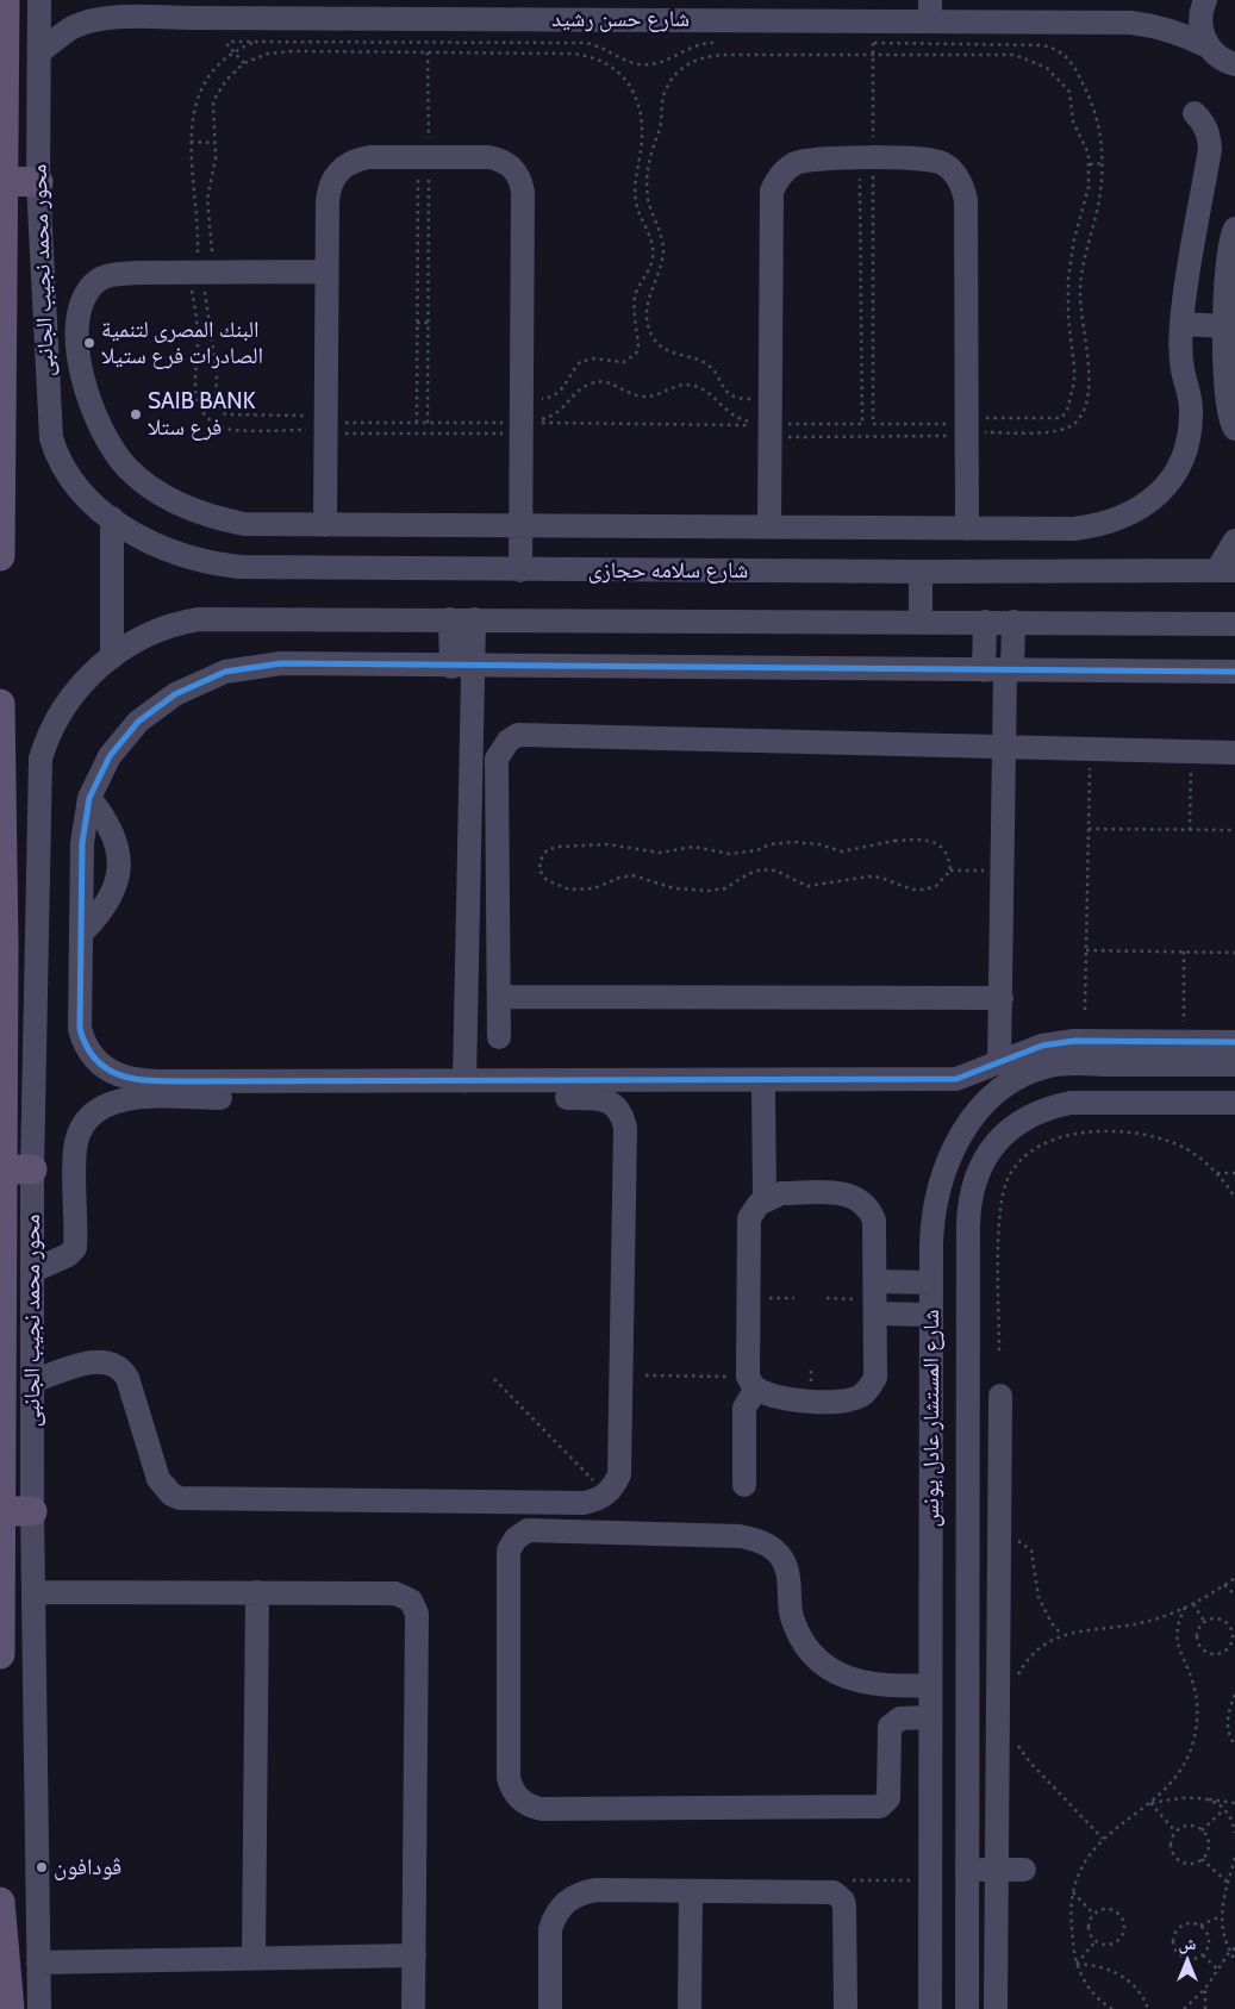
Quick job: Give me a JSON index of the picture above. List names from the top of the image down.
{
  "streets": {
    "street": [
      "شارع حسن رشيد",
      "محور محمد نجيب الجانبى",
      "شارع سلامه حجازى",
      "شارع المستشار عادل يونس"
    ]
  },
  "crossings": [
    ["شارع حسن رشيد", "محور محمد نجيب الجانبى"],
    ["محور محمد نجيب الجانبى", "شارع سلامه حجازى"]
  ],
  "places": ["البنك المصرى لتنمية الصادرات فرع ستيلا", "SAIB BANK فرع ستلا", "ڤودافون"],
  "north": "top"
}
